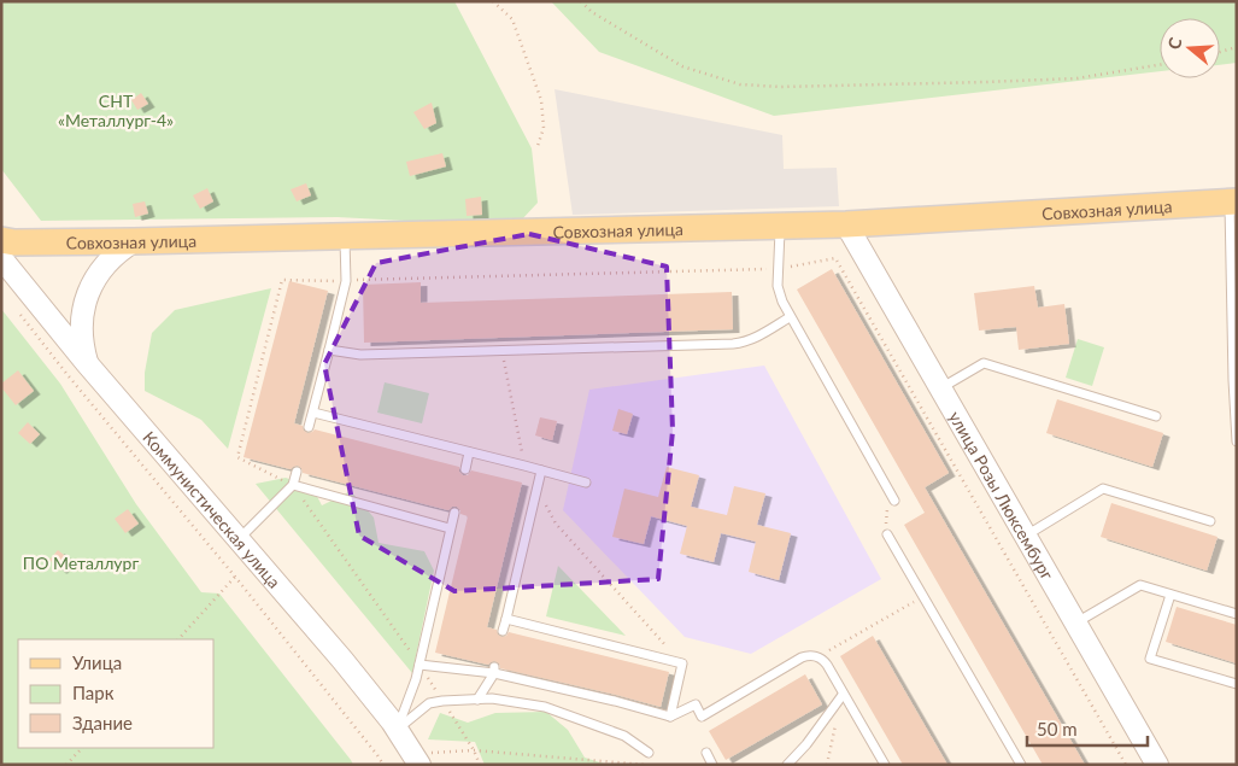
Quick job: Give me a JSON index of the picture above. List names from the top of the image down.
{
  "streets": {
    "main road": ["Совхозная улица"],
    "street": ["улица Розы Люксембург", "Коммунистическая улица"]
  },
  "crossings": [
    ["Совхозная улица", "улица Розы Люксембург"]
  ],
  "parks": ["СНТ «Металлург-4»", "ПО Металлург"],
  "legend": ["Улица", "Парк", "Здание"],
  "scale_bar": "50 m",
  "north": "left"
}
